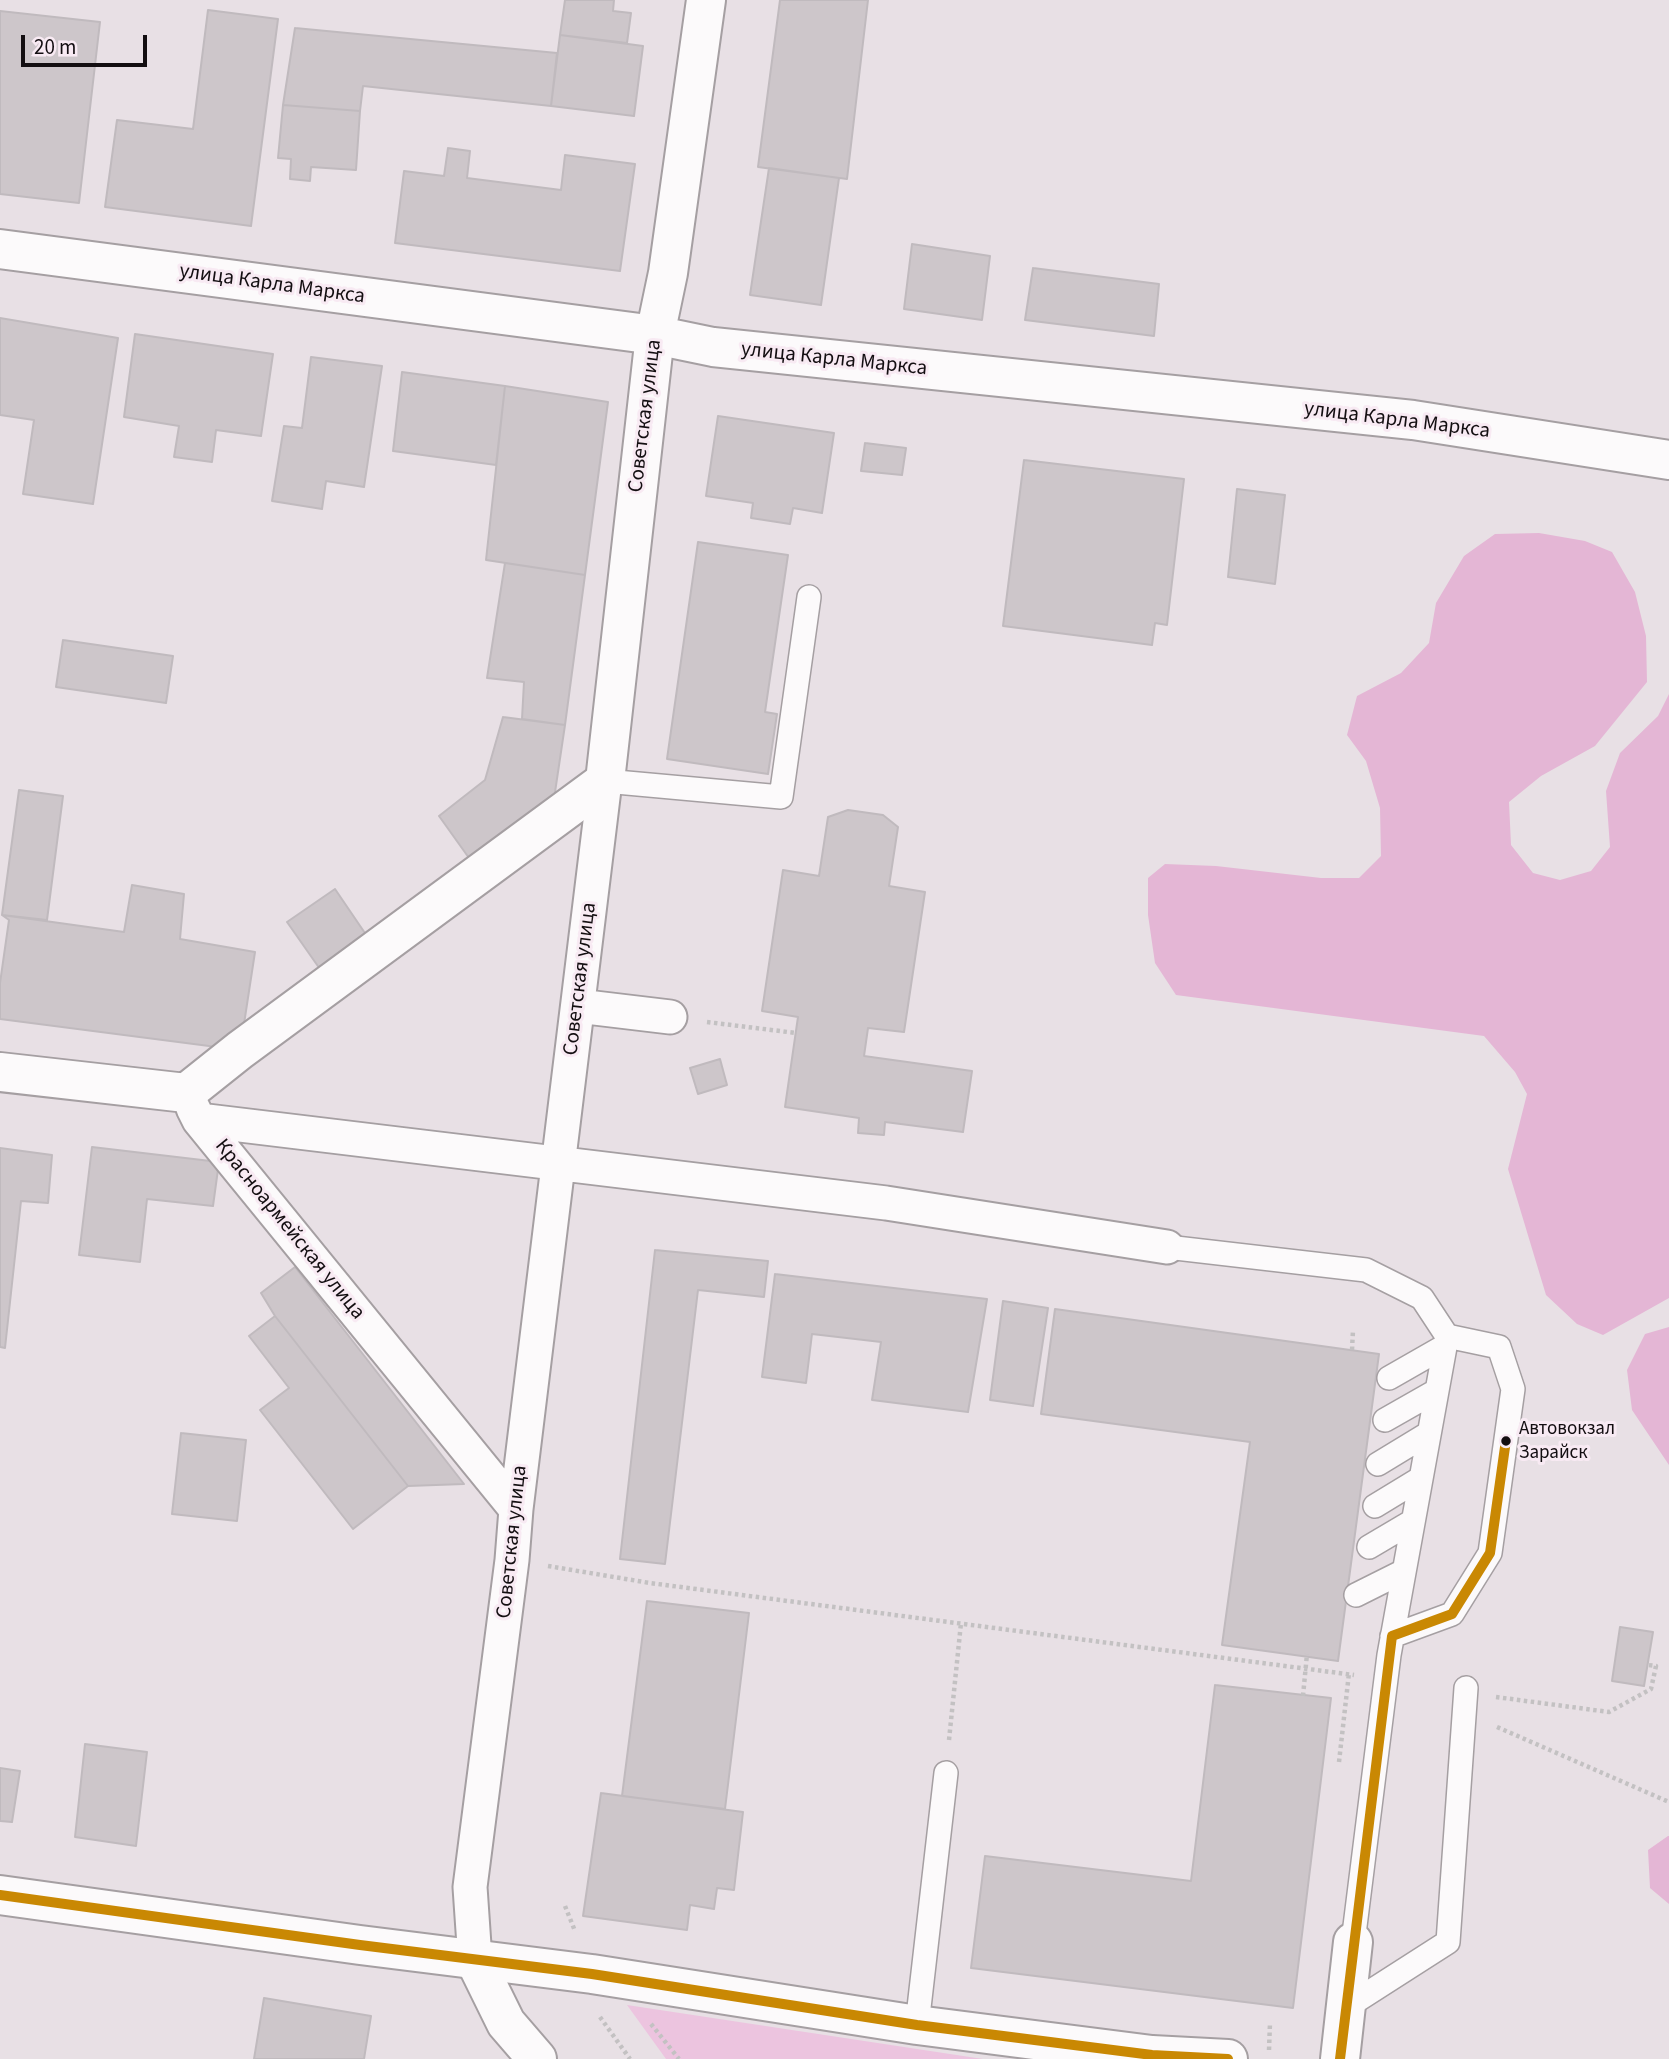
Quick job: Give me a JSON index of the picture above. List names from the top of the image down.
{
  "streets": {
    "street": ["улица Карла Маркса", "Советская улица", "Красноармейская улица"]
  },
  "crossings": [
    ["улица Карла Маркса", "Советская улица"],
    ["Советская улица", "Красноармейская улица"]
  ],
  "places": ["Автовокзал Зарайск"],
  "scale_bar": "20 m"
}
